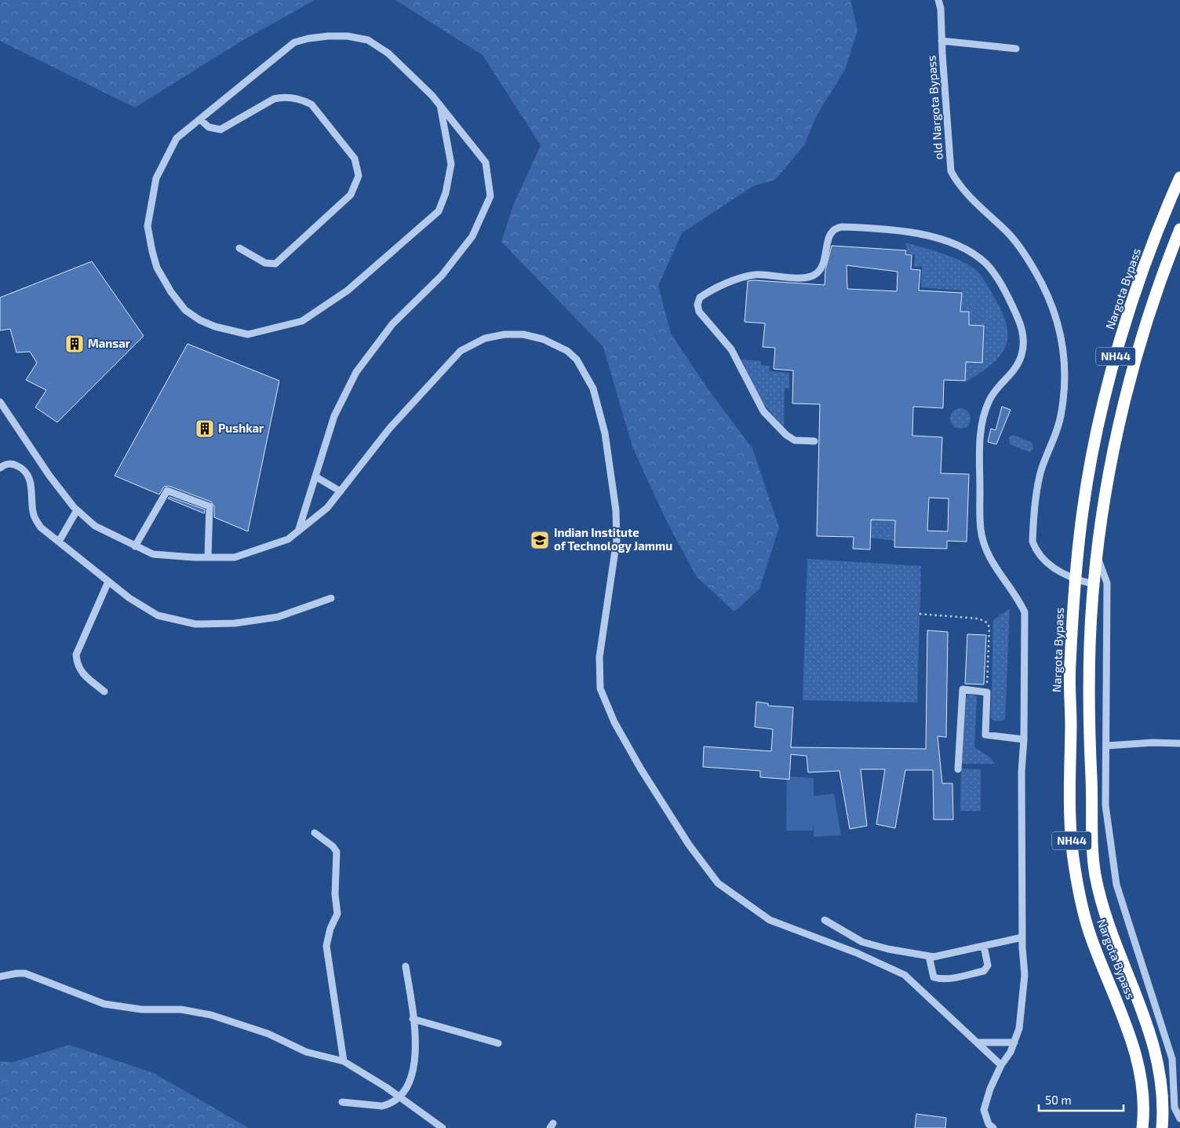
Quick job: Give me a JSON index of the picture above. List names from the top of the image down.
{
  "streets": {
    "highway": ["Nargota Bypass", "NH44"],
    "street": ["old Nargota Bypass"]
  },
  "crossings": [
    ["old Nargota Bypass", "Nargota Bypass"]
  ],
  "places": {
    "building": ["Mansar", "Pushkar"],
    "school or university": ["Indian Institute of Technology Jammu"]
  },
  "scale_bar": "50 m"
}
